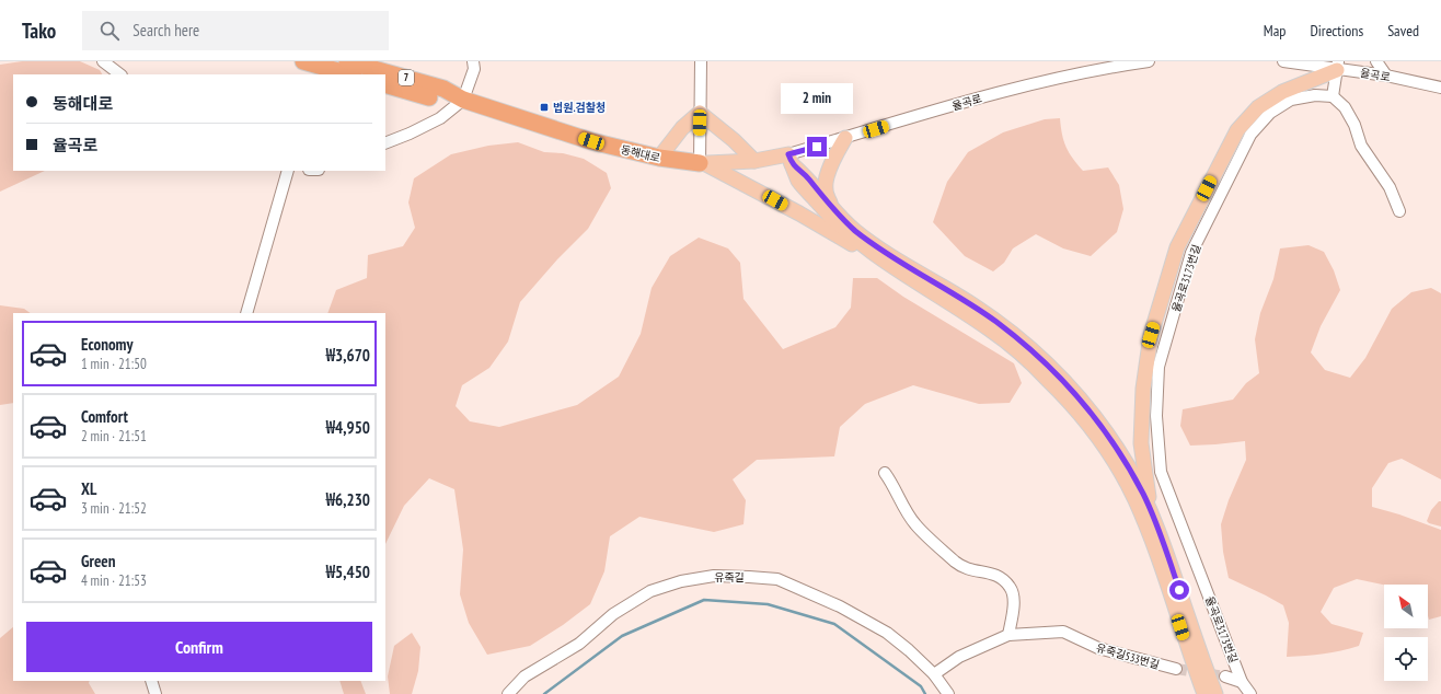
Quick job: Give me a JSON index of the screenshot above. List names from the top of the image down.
{
  "streets": {
    "highway": ["7", "동해대로"],
    "street": [
      "율곡로",
      "율곡로3173번길",
      "유죽길",
      "유죽길533번길"
    ]
  },
  "crossings": [
    ["율곡로", "7"],
    ["율곡로", "동해대로"],
    ["7", "동해대로"],
    ["유죽길", "유죽길533번길"]
  ],
  "places": {
    "transit": ["법원.검찰청"]
  },
  "north": "top left",
  "page": {
    "header": "Tako",
    "search": "Search here",
    "nav": ["Map", "Directions", "Saved"],
    "banner": ["동해대로", "율곡로"],
    "bubble": "2 min",
    "list": [
      {
        "name": "Economy",
        "note": "1 min · 21:50",
        "value": "₩3,670"
      },
      {
        "name": "Comfort",
        "note": "2 min · 21:51",
        "value": "₩4,950"
      },
      {
        "name": "XL",
        "note": "3 min · 21:52",
        "value": "₩6,230"
      },
      {
        "name": "Green",
        "note": "4 min · 21:53",
        "value": "₩5,450"
      }
    ],
    "buttons": "Confirm"
  }
}
